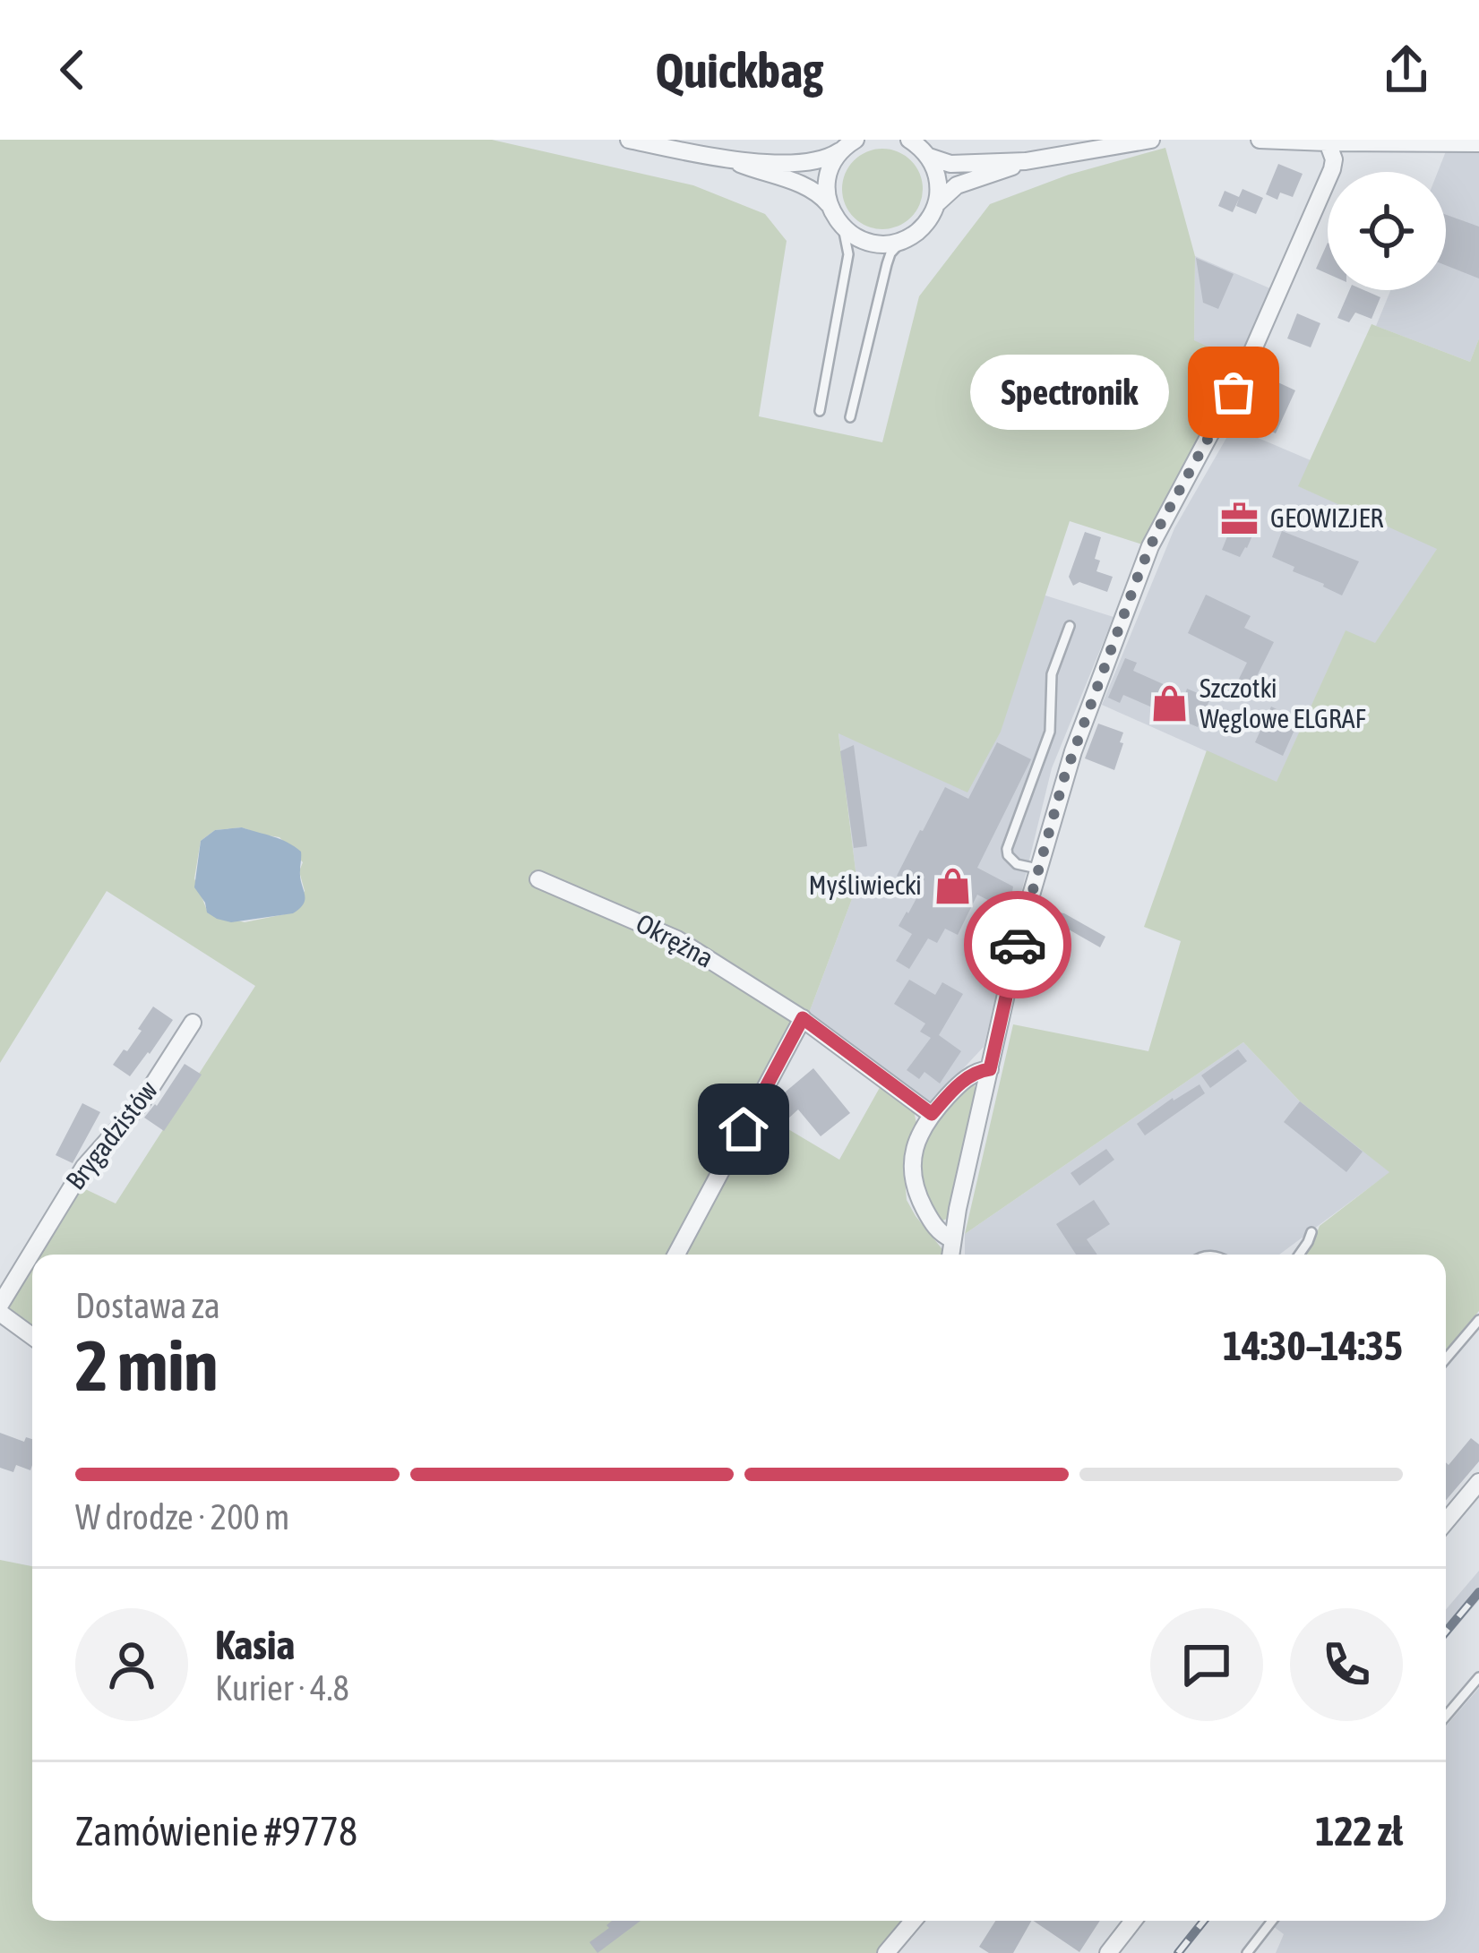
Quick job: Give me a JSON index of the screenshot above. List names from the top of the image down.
{
  "streets": {
    "street": ["Okrężna", "Brygadzistów"]
  },
  "places": {
    "other": ["Spectronik"],
    "office": ["GEOWIZJER"],
    "shop": ["Szczotki Węglowe ELGRAF", "Myśliwiecki"]
  },
  "page": {
    "header": "Quickbag",
    "bubble": "Spectronik",
    "heading": ["2 min", "Dostawa za", "14:30–14:35"],
    "panel": [
      "Kasia",
      "Kurier · 4.8",
      "Zamówienie #9778",
      "122 zł"
    ],
    "bar": "W drodze · 200 m"
  }
}
